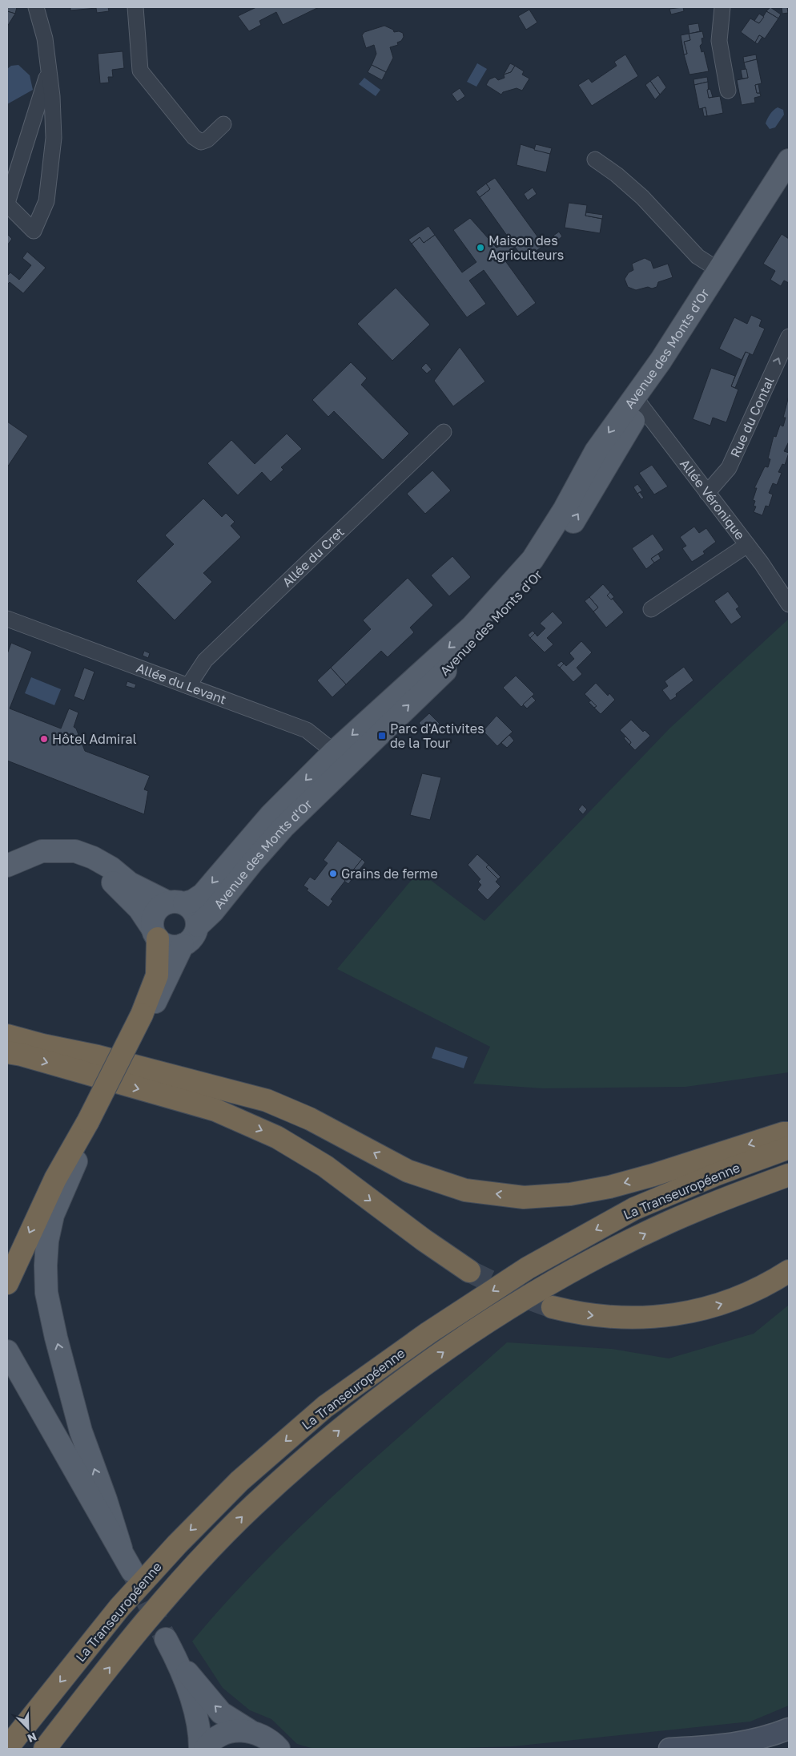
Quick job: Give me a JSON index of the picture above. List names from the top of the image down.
{
  "streets": {
    "highway": ["La Transeuropéenne"],
    "main road": ["Avenue des Monts d'Or"],
    "street": [
      "Rue du Contal",
      "Allée Véronique",
      "Allée du Cret",
      "Allée du Levant"
    ]
  },
  "crossings": [
    ["Avenue des Monts d'Or", "Allée Véronique"],
    ["Avenue des Monts d'Or", "Allée du Levant"],
    ["Rue du Contal", "Allée Véronique"],
    ["Allée du Cret", "Allée du Levant"]
  ],
  "one_way": ["Rue du Contal"],
  "places": {
    "other": ["Maison des Agriculteurs", "Hôtel Admiral", "Grains de ferme"],
    "transit": ["Parc d'Activites de la Tour"]
  },
  "north": "bottom right"
}
